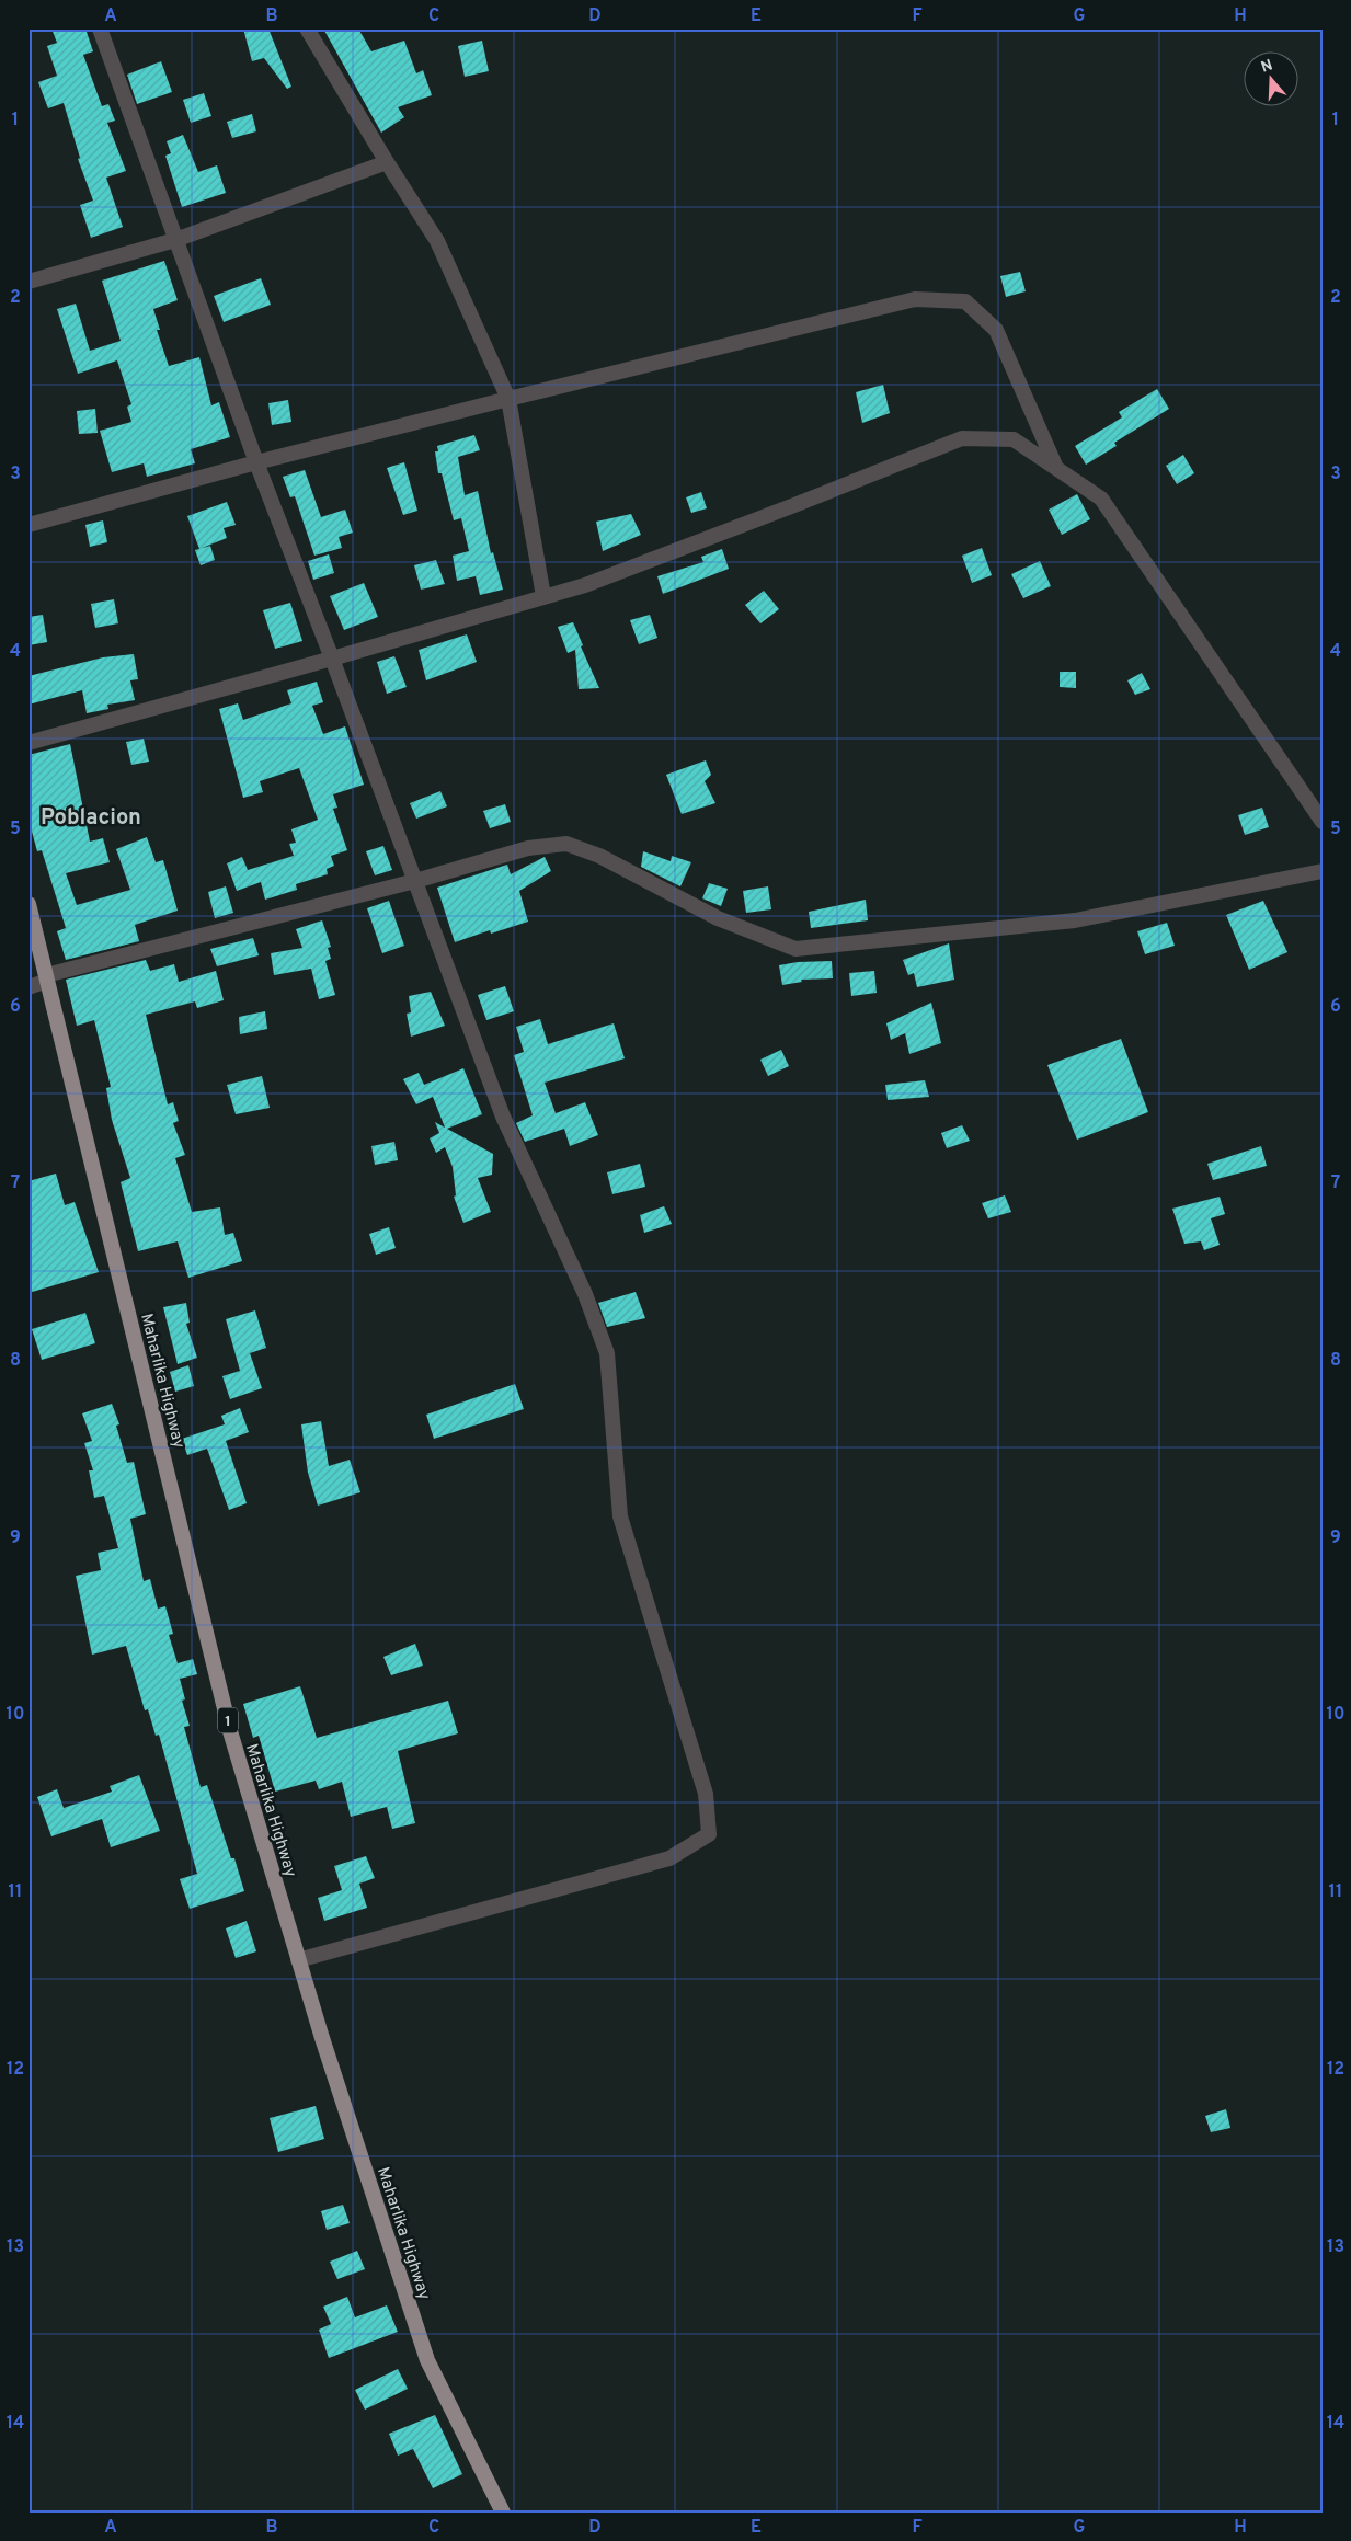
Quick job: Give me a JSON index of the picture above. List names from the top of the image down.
{
  "streets": {
    "highway": ["Maharlika Highway", "1"]
  },
  "districts": ["Poblacion"],
  "north": "top",
  "grid": {
    "columns": [
      "A",
      "B",
      "C",
      "D",
      "E",
      "F",
      "G",
      "H"
    ],
    "rows": [
      "1",
      "2",
      "3",
      "4",
      "5",
      "6",
      "7",
      "8",
      "9",
      "10",
      "11",
      "12",
      "13",
      "14"
    ]
  }
}
